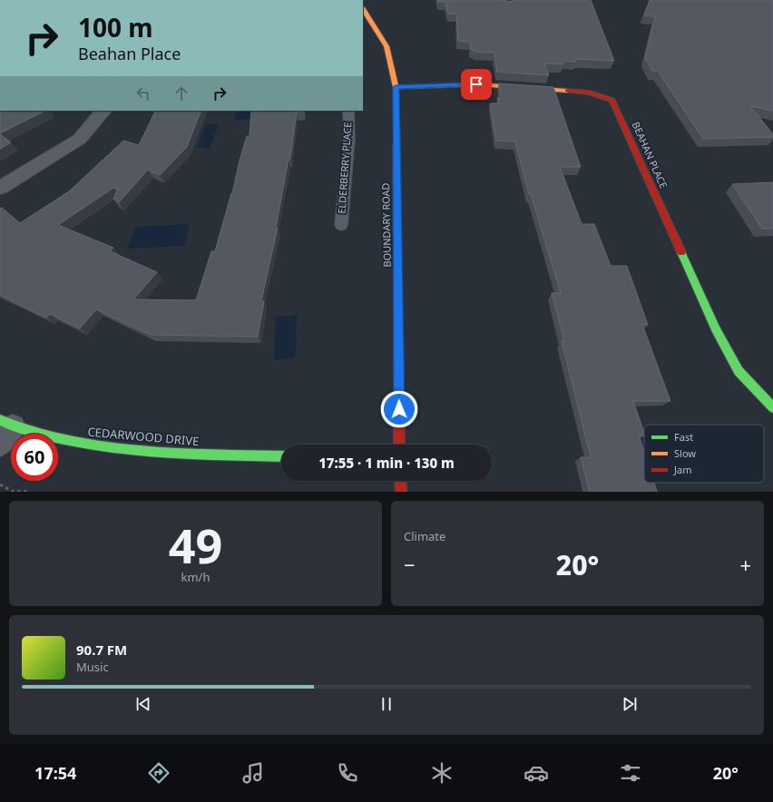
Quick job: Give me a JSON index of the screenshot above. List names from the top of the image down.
{
  "streets": {
    "street": ["BEAHAN PLACE", "BOUNDARY ROAD", "CEDARWOOD DRIVE"],
    "lane": ["ELDERBERRY PLACE"]
  },
  "crossings": [
    ["BEAHAN PLACE", "BOUNDARY ROAD"]
  ],
  "legend": ["Fast", "Slow", "Jam"],
  "page": {
    "turn": ["100 m", "Beahan Place"],
    "limit": "60",
    "trip": "17:55 · 1 min · 130 m",
    "tile": [
      ["49", "km/h"],
      "Climate"
    ],
    "heat": ["−", "20°", "+"],
    "song": ["90.7 FM", "Music"],
    "tabs": ["17:54", "20°"]
  }
}
